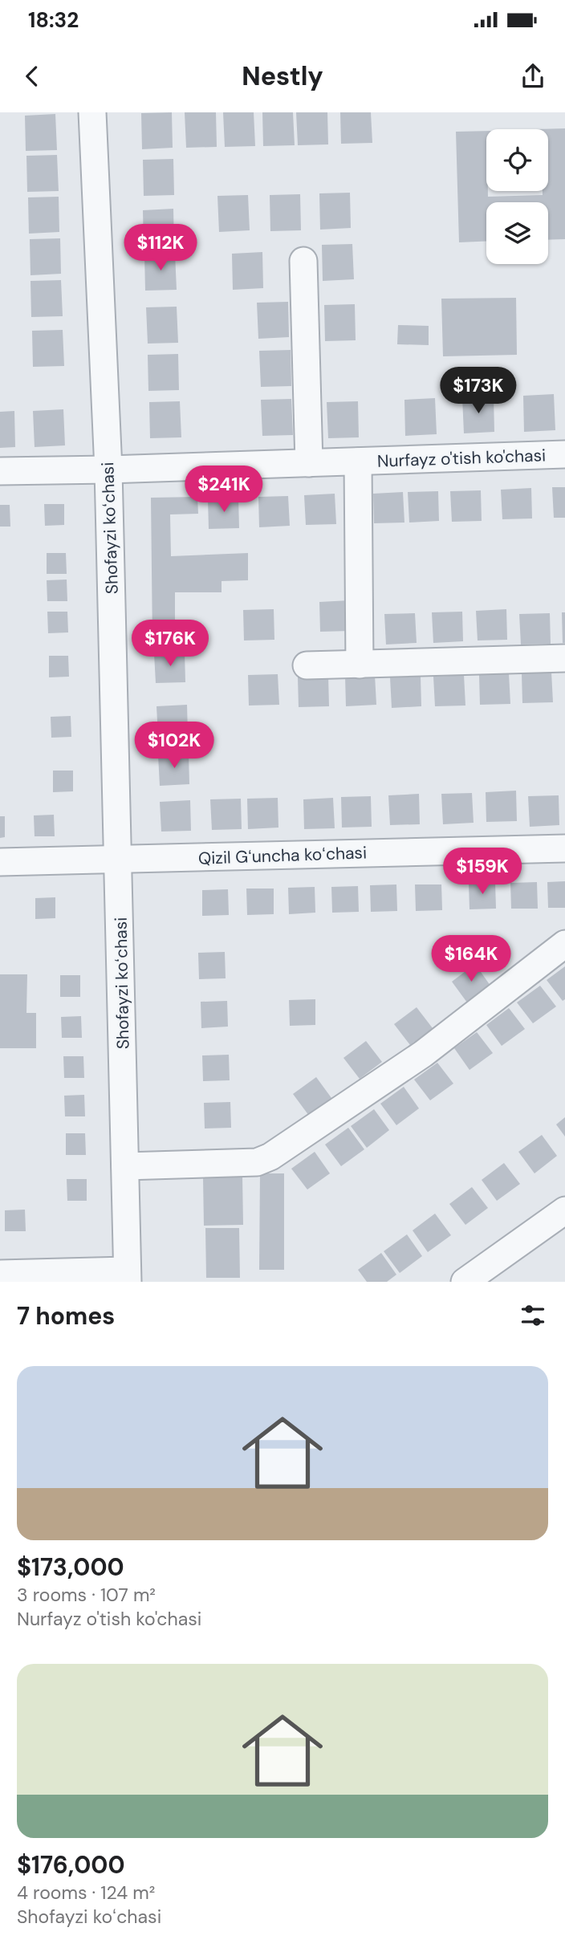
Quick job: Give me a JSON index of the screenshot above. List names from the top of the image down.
{
  "streets": {
    "street": ["Nurfayz o'tish ko'chasi", "Shofayzi koʻchasi", "Qizil Gʻuncha koʻchasi"]
  },
  "crossings": [
    ["Nurfayz o'tish ko'chasi", "Shofayzi koʻchasi"],
    ["Shofayzi koʻchasi", "Qizil Gʻuncha koʻchasi"]
  ],
  "page": {
    "status": "18:32",
    "header": "Nestly",
    "price": [
      "$112K",
      "$173K",
      "$241K",
      "$176K",
      "$102K",
      "$159K",
      "$164K"
    ],
    "heading": "7 homes",
    "list": [
      {
        "name": "$173,000",
        "note": "3 rooms · 107 m² · Nurfayz o'tish ko'chasi"
      },
      {
        "name": "$176,000",
        "note": "4 rooms · 124 m² · Shofayzi koʻchasi"
      }
    ]
  }
}
